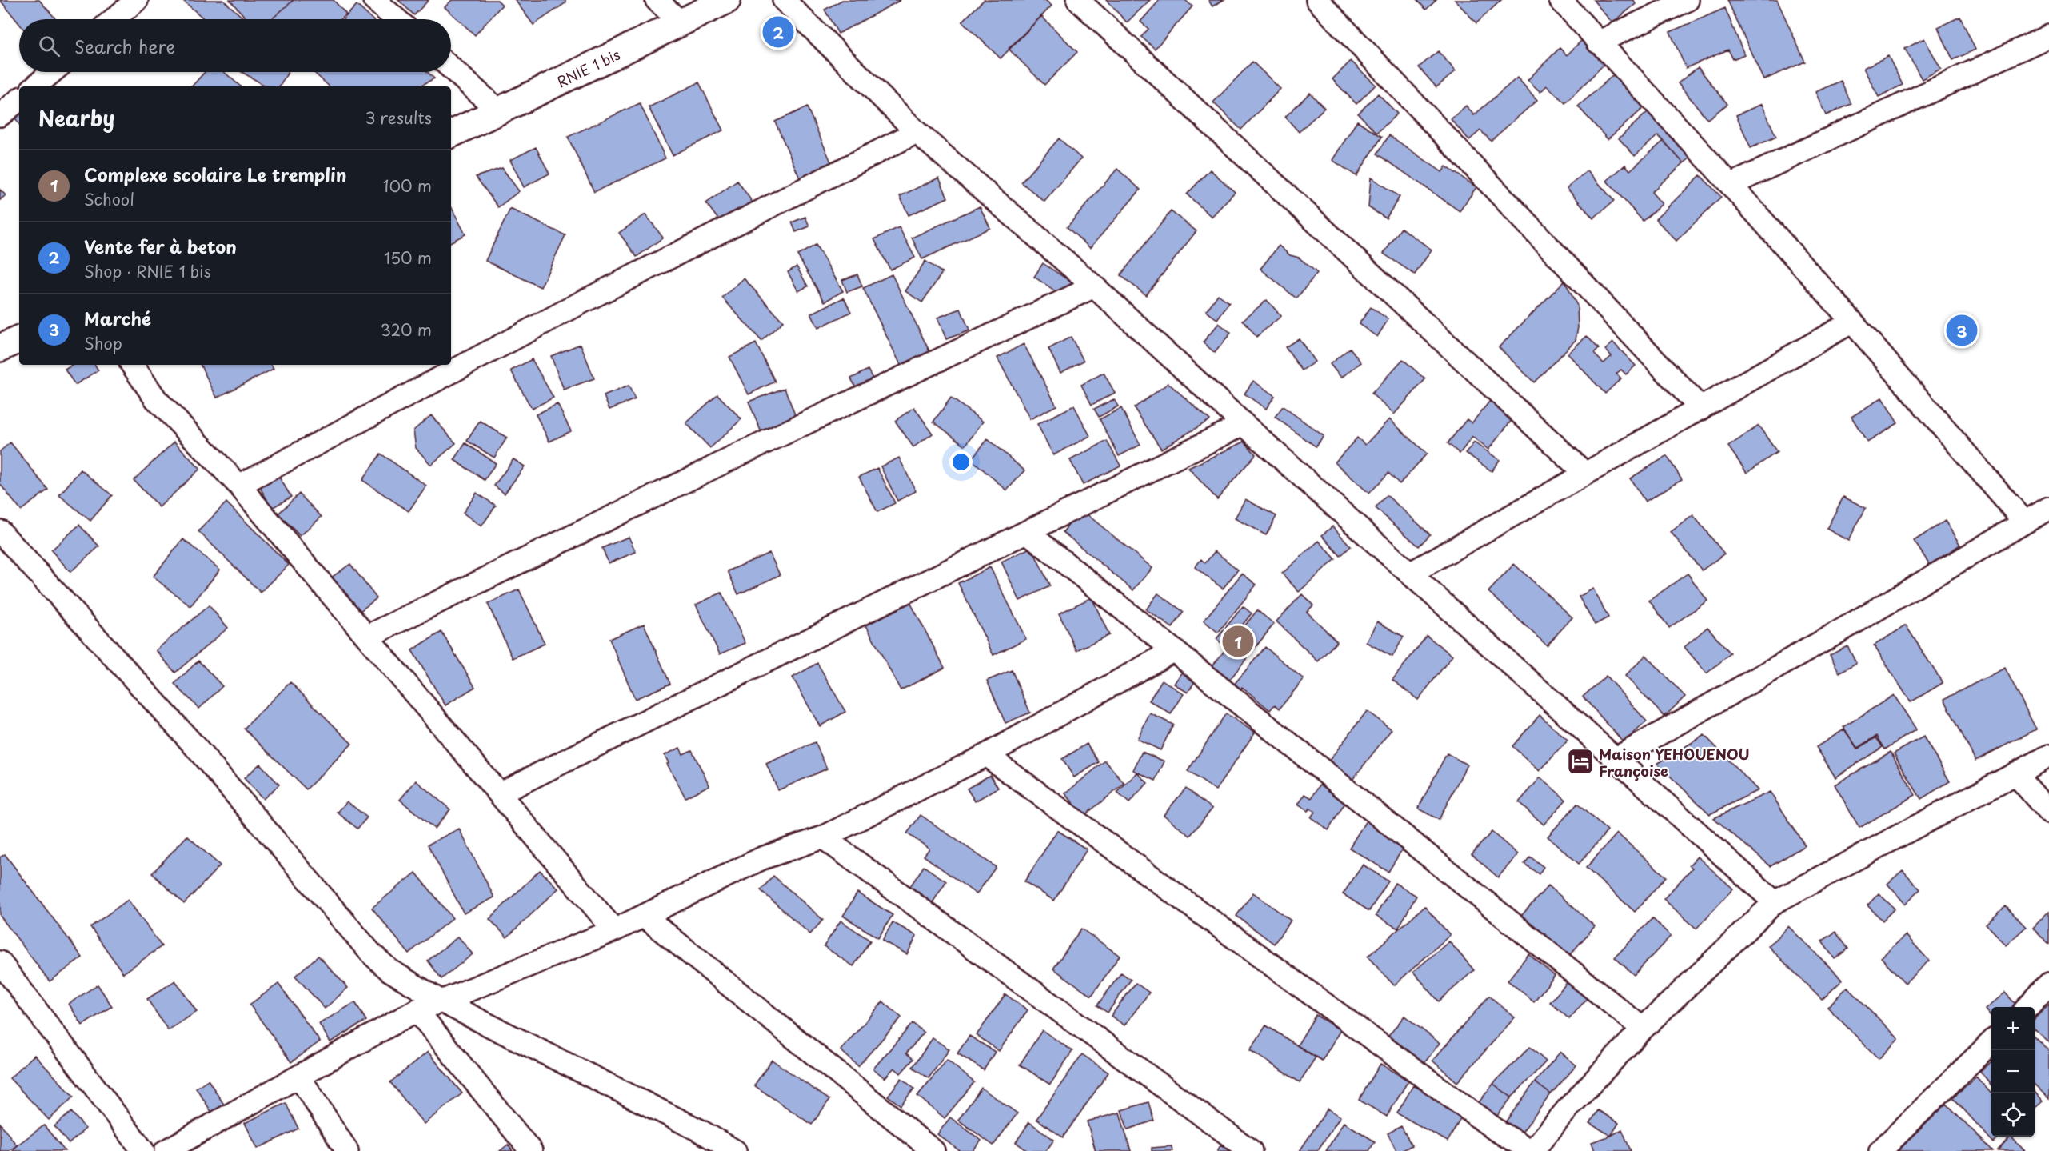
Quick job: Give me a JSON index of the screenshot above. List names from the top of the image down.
{
  "streets": {
    "main road": ["RNIE 1 bis"]
  },
  "places": {
    "hotel": ["Maison YEHOUENOU Françoise"]
  },
  "page": {
    "pins": ["2", "3", "1"],
    "search": "Search here",
    "heading": ["Nearby", "3 results"],
    "list": [
      {
        "mark": "1",
        "name": "Complexe scolaire Le tremplin",
        "note": "School",
        "value": "100 m"
      },
      {
        "mark": "2",
        "name": "Vente fer à beton",
        "note": "Shop · RNIE 1 bis",
        "value": "150 m"
      },
      {
        "mark": "3",
        "name": "Marché",
        "note": "Shop",
        "value": "320 m"
      }
    ],
    "map_buttons": ["+", "−"]
  }
}
